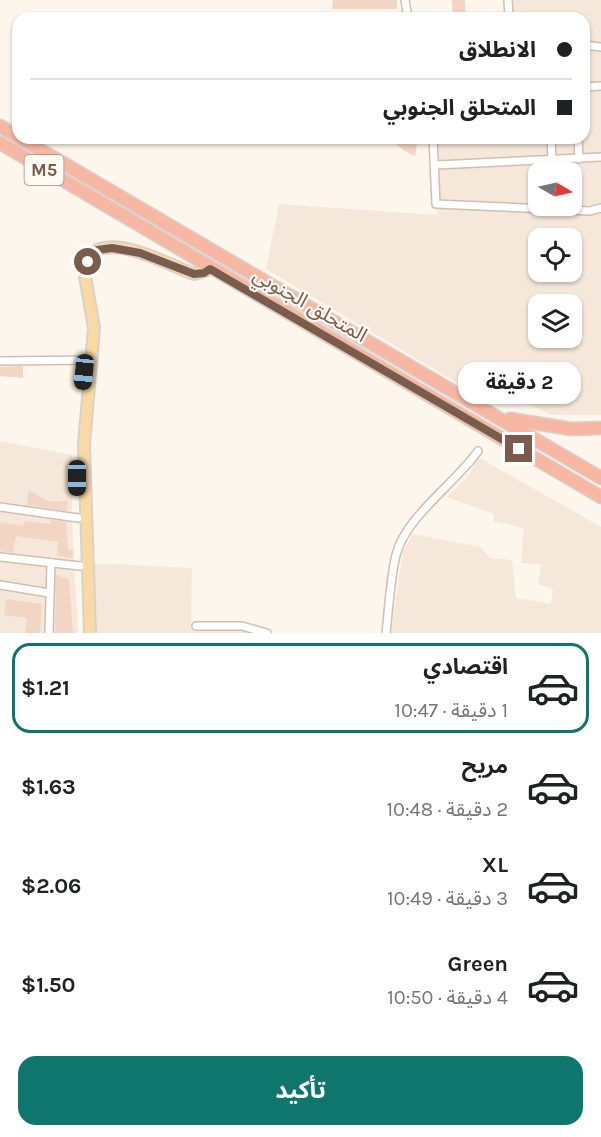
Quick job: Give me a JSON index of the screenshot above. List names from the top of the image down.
{
  "streets": {
    "highway": ["M5", "المتحلق الجنوبي"]
  },
  "north": "right",
  "page": {
    "banner": ["الانطلاق", "المتحلق الجنوبي"],
    "bubble": "2 دقيقة",
    "list": [
      {
        "name": "اقتصادي",
        "note": "1 دقيقة · 10:47",
        "value": "$1.21"
      },
      {
        "name": "مريح",
        "note": "2 دقيقة · 10:48",
        "value": "$1.63"
      },
      {
        "name": "XL",
        "note": "3 دقيقة · 10:49",
        "value": "$2.06"
      },
      {
        "name": "Green",
        "note": "4 دقيقة · 10:50",
        "value": "$1.50"
      }
    ],
    "buttons": "تأكيد"
  }
}
